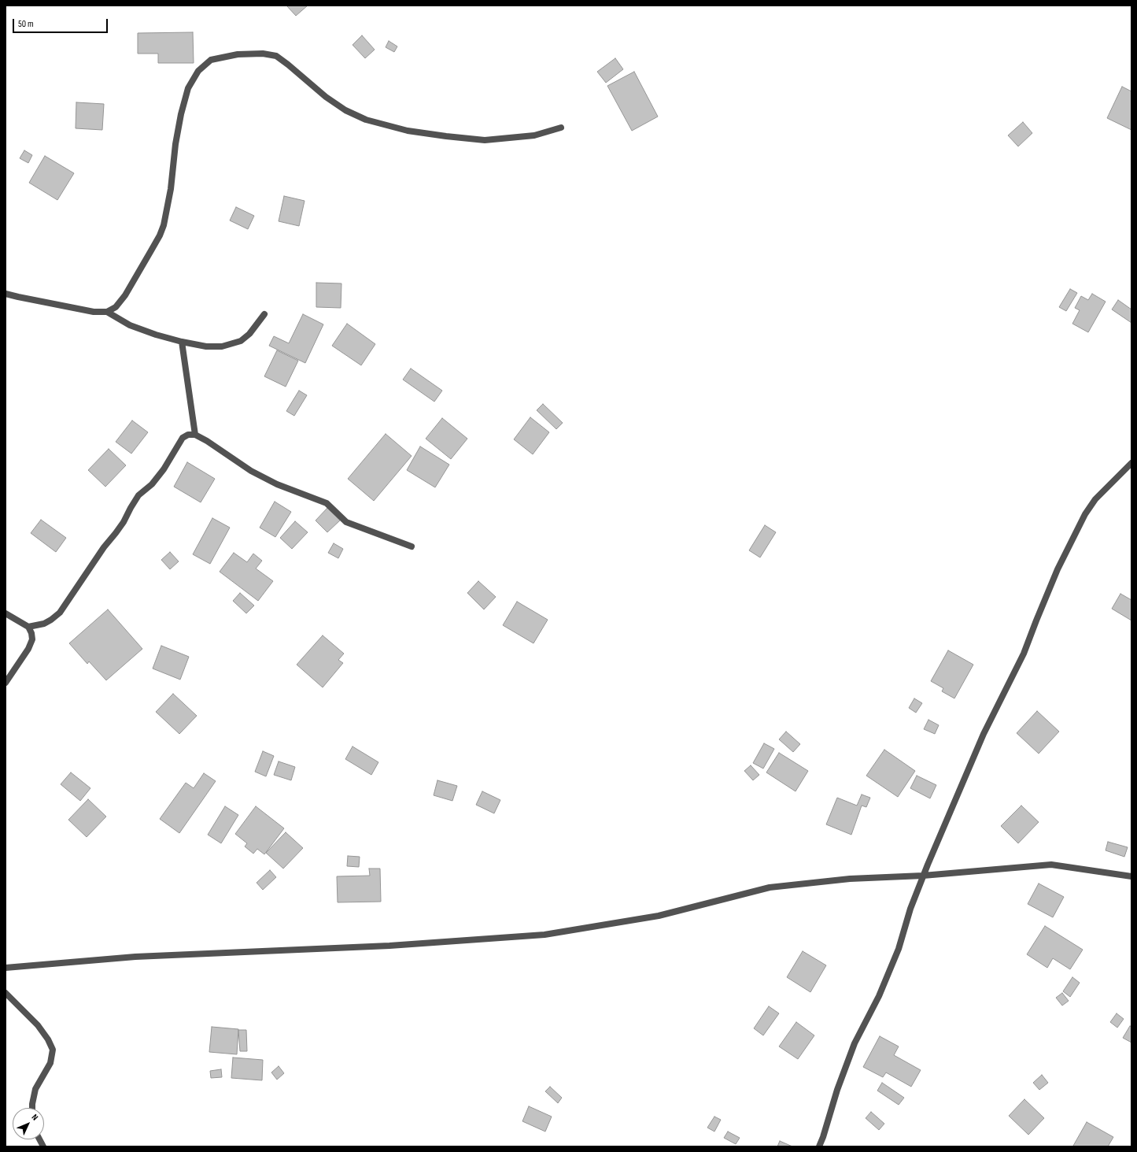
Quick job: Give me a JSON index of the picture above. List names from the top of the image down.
{
  "scale_bar": "50 m",
  "north": "top right"
}
